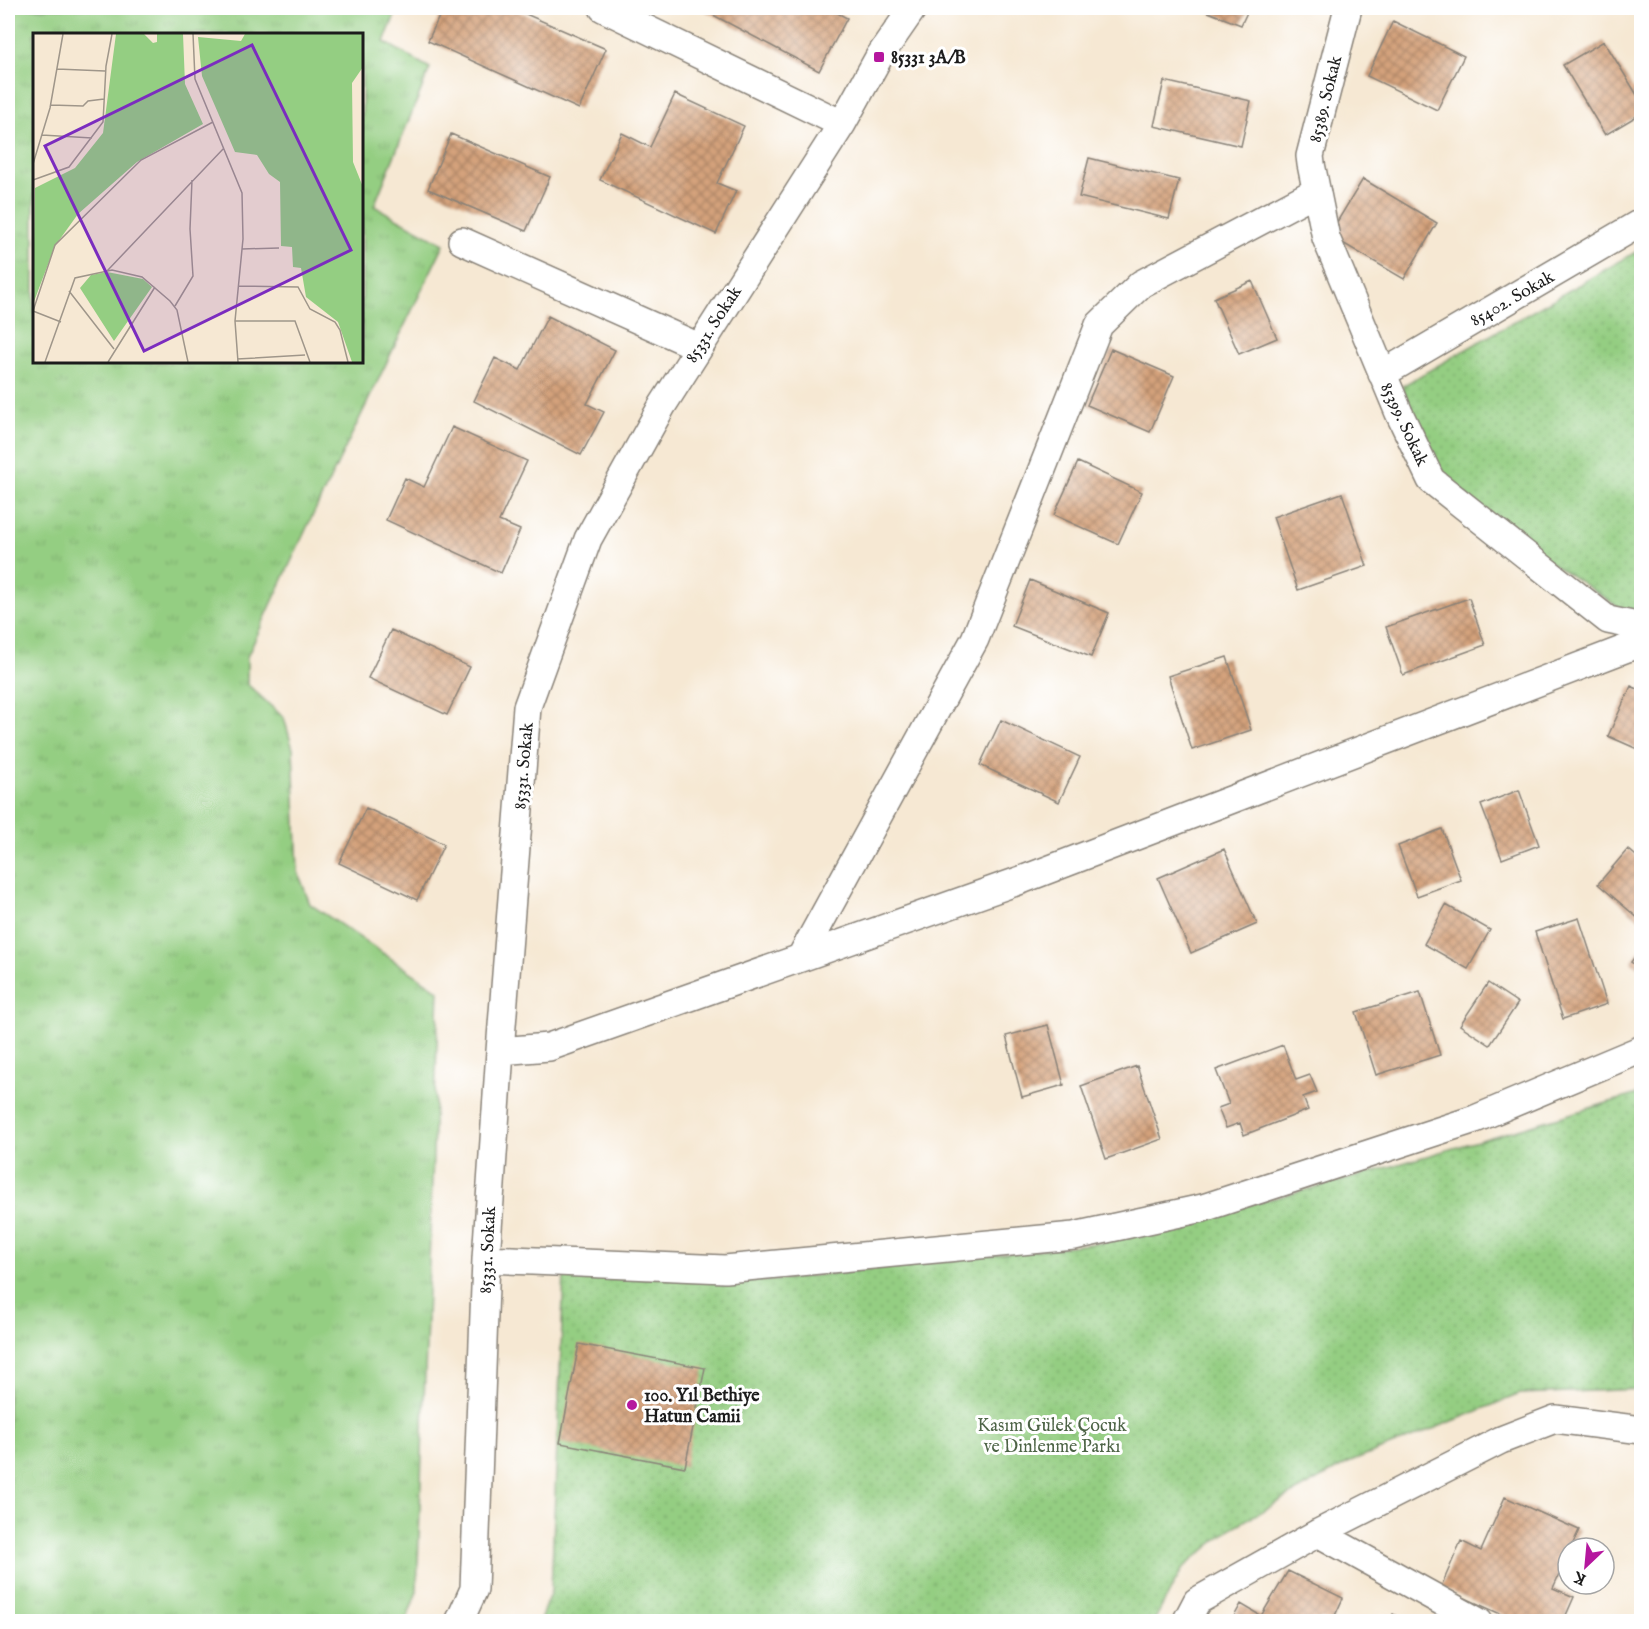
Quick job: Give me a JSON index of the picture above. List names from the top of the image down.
{
  "streets": {
    "street": [
      "85389. Sokak",
      "85402. Sokak",
      "85331. Sokak",
      "85399. Sokak"
    ]
  },
  "crossings": [
    ["85389. Sokak", "85399. Sokak"],
    ["85402. Sokak", "85399. Sokak"]
  ],
  "parks": ["Kasım Gülek Çocuk ve Dinlenme Parkı"],
  "places": {
    "transit": ["85331 3A/B"],
    "other": ["100. Yıl Bethiye Hatun Camii"]
  },
  "north": "bottom left"
}
